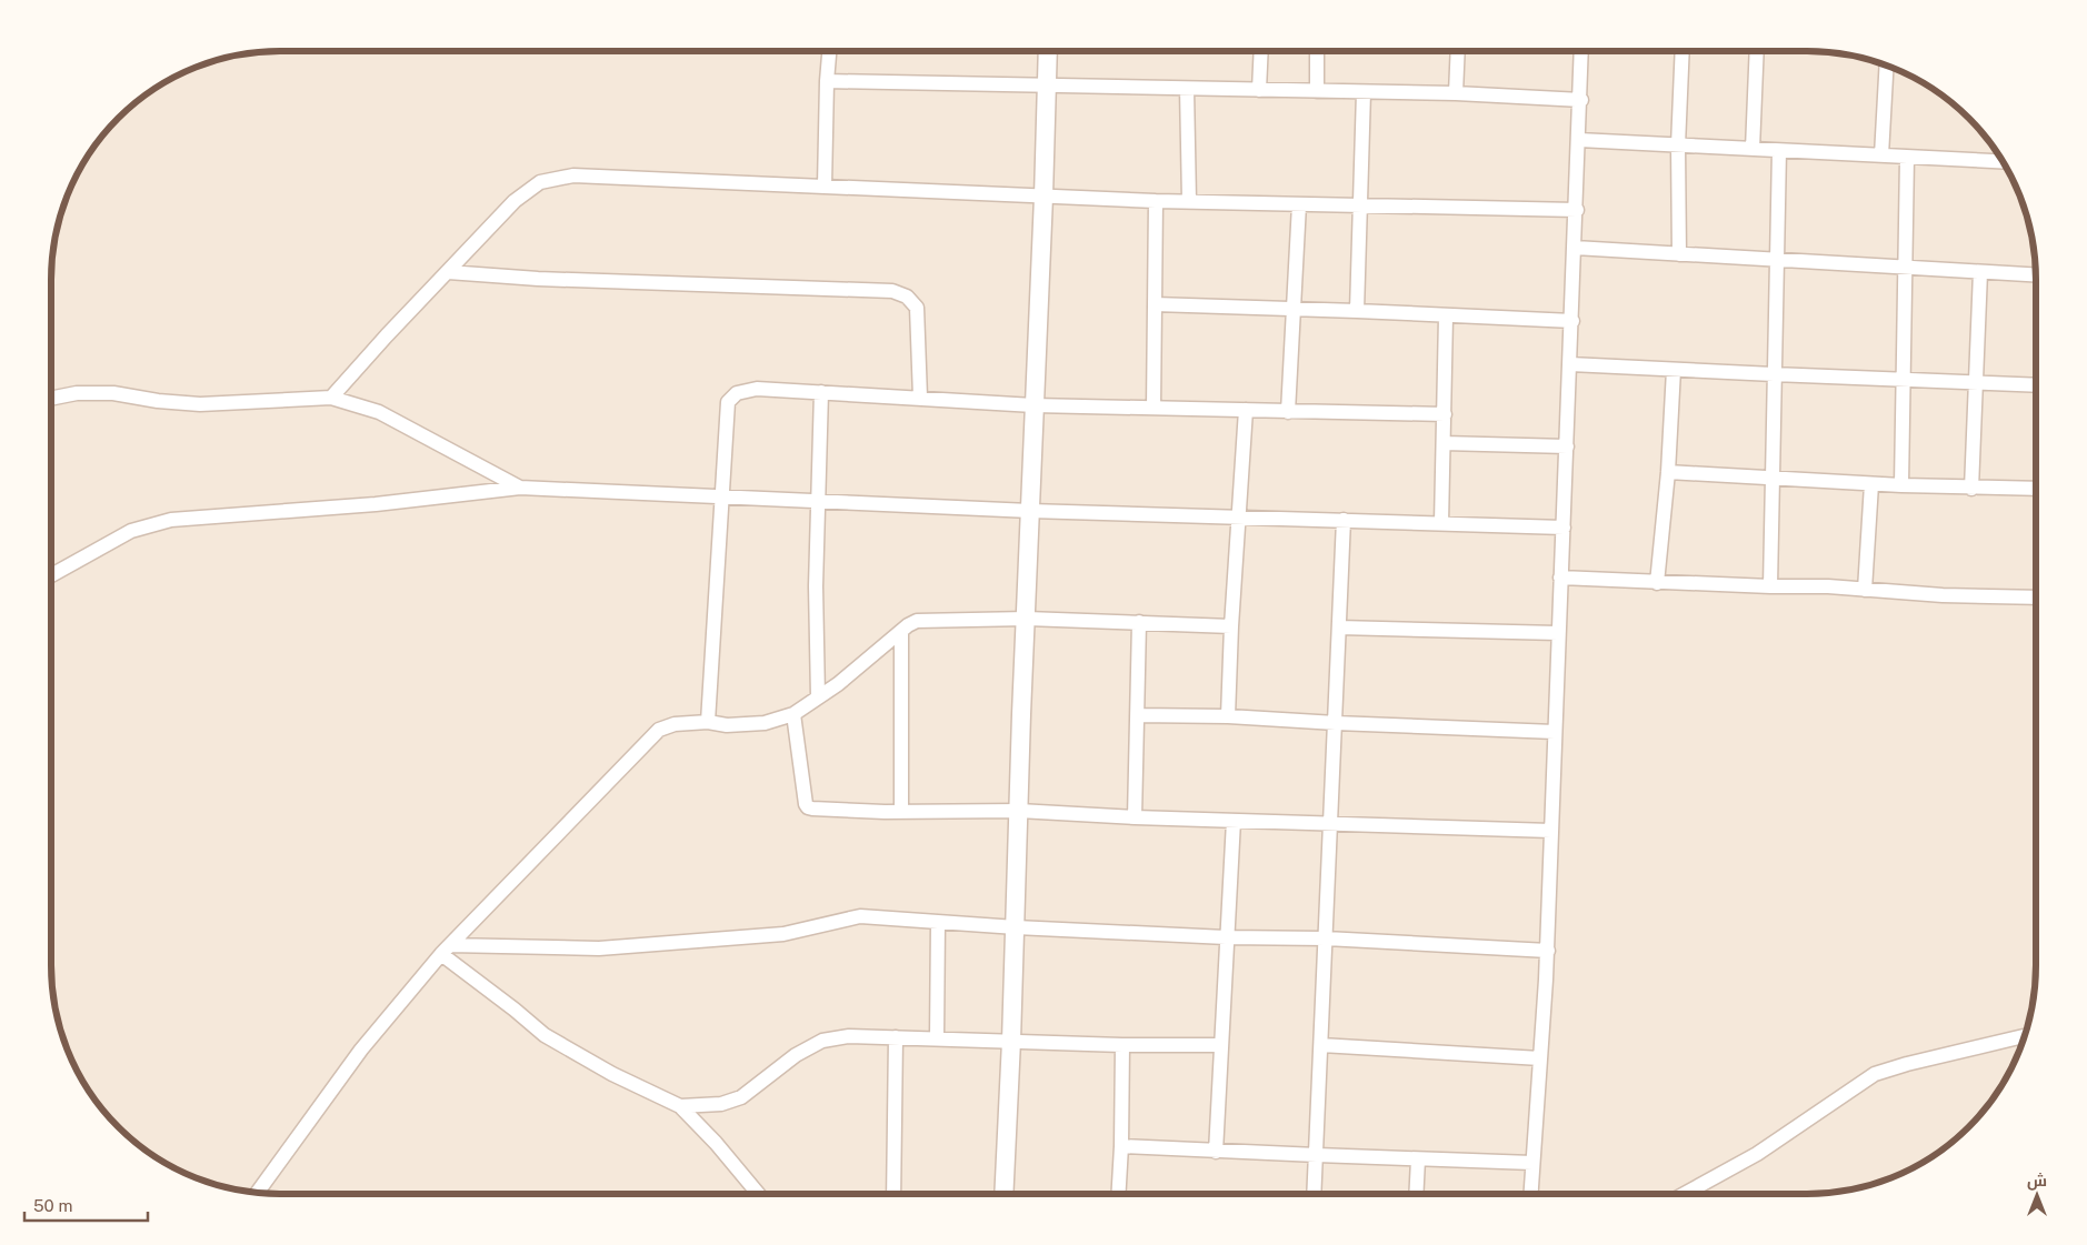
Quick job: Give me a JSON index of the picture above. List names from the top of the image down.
{
  "scale_bar": "50 m",
  "north": "top"
}
